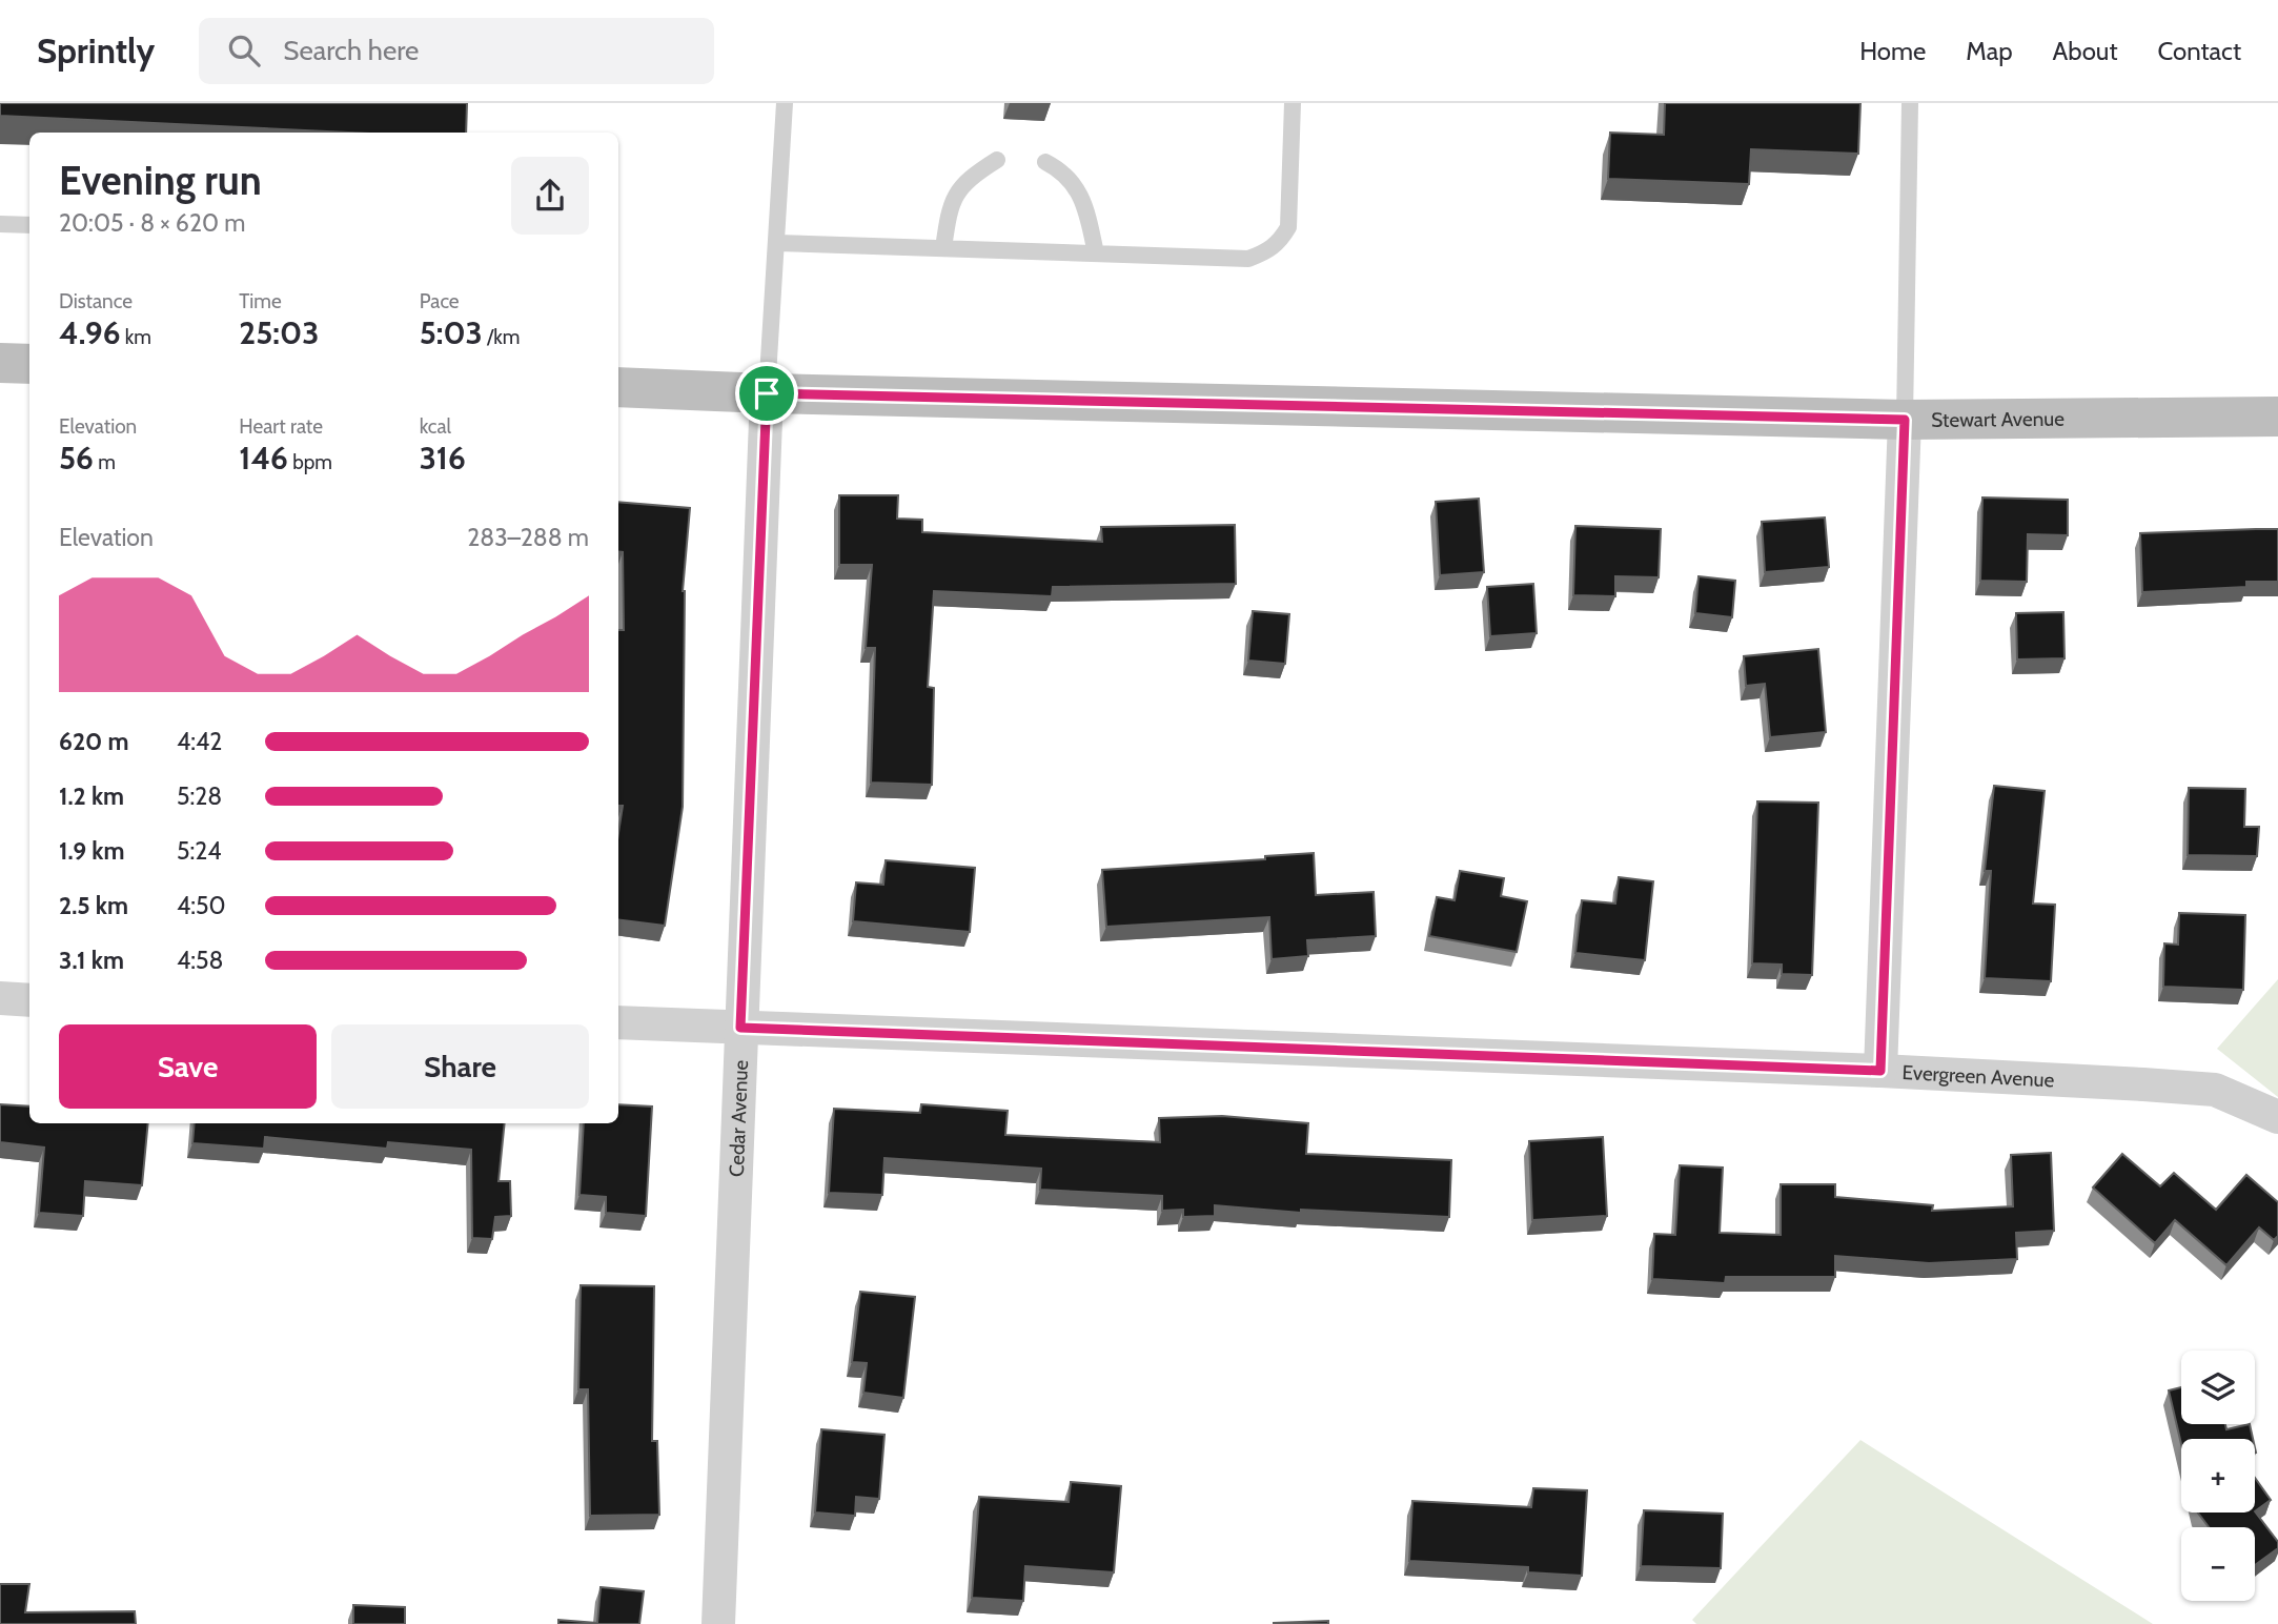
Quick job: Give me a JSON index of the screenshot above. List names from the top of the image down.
{
  "streets": {
    "main road": ["Stewart Avenue"],
    "street": ["Evergreen Avenue", "Cedar Avenue"]
  },
  "crossings": [
    ["Stewart Avenue", "Cedar Avenue"],
    ["Evergreen Avenue", "Cedar Avenue"]
  ],
  "page": {
    "header": "Sprintly",
    "search": "Search here",
    "nav": [
      "Home",
      "Map",
      "About",
      "Contact"
    ],
    "heading": ["Evening run", "20:05 · 8 × 620 m"],
    "stats": [
      ["Distance", "4.96 km"],
      ["Time", "25:03"],
      ["Pace", "5:03 /km"],
      ["Elevation", "56 m"],
      ["Heart rate", "146 bpm"],
      ["kcal", "316"]
    ],
    "chart": ["Elevation", "283–288 m"],
    "list": [
      {
        "name": "620 m",
        "note": "4:42"
      },
      {
        "name": "1.2 km",
        "note": "5:28"
      },
      {
        "name": "1.9 km",
        "note": "5:24"
      },
      {
        "name": "2.5 km",
        "note": "4:50"
      },
      {
        "name": "3.1 km",
        "note": "4:58"
      }
    ],
    "buttons": ["Save", "Share"],
    "map_buttons": ["+", "−"]
  }
}
